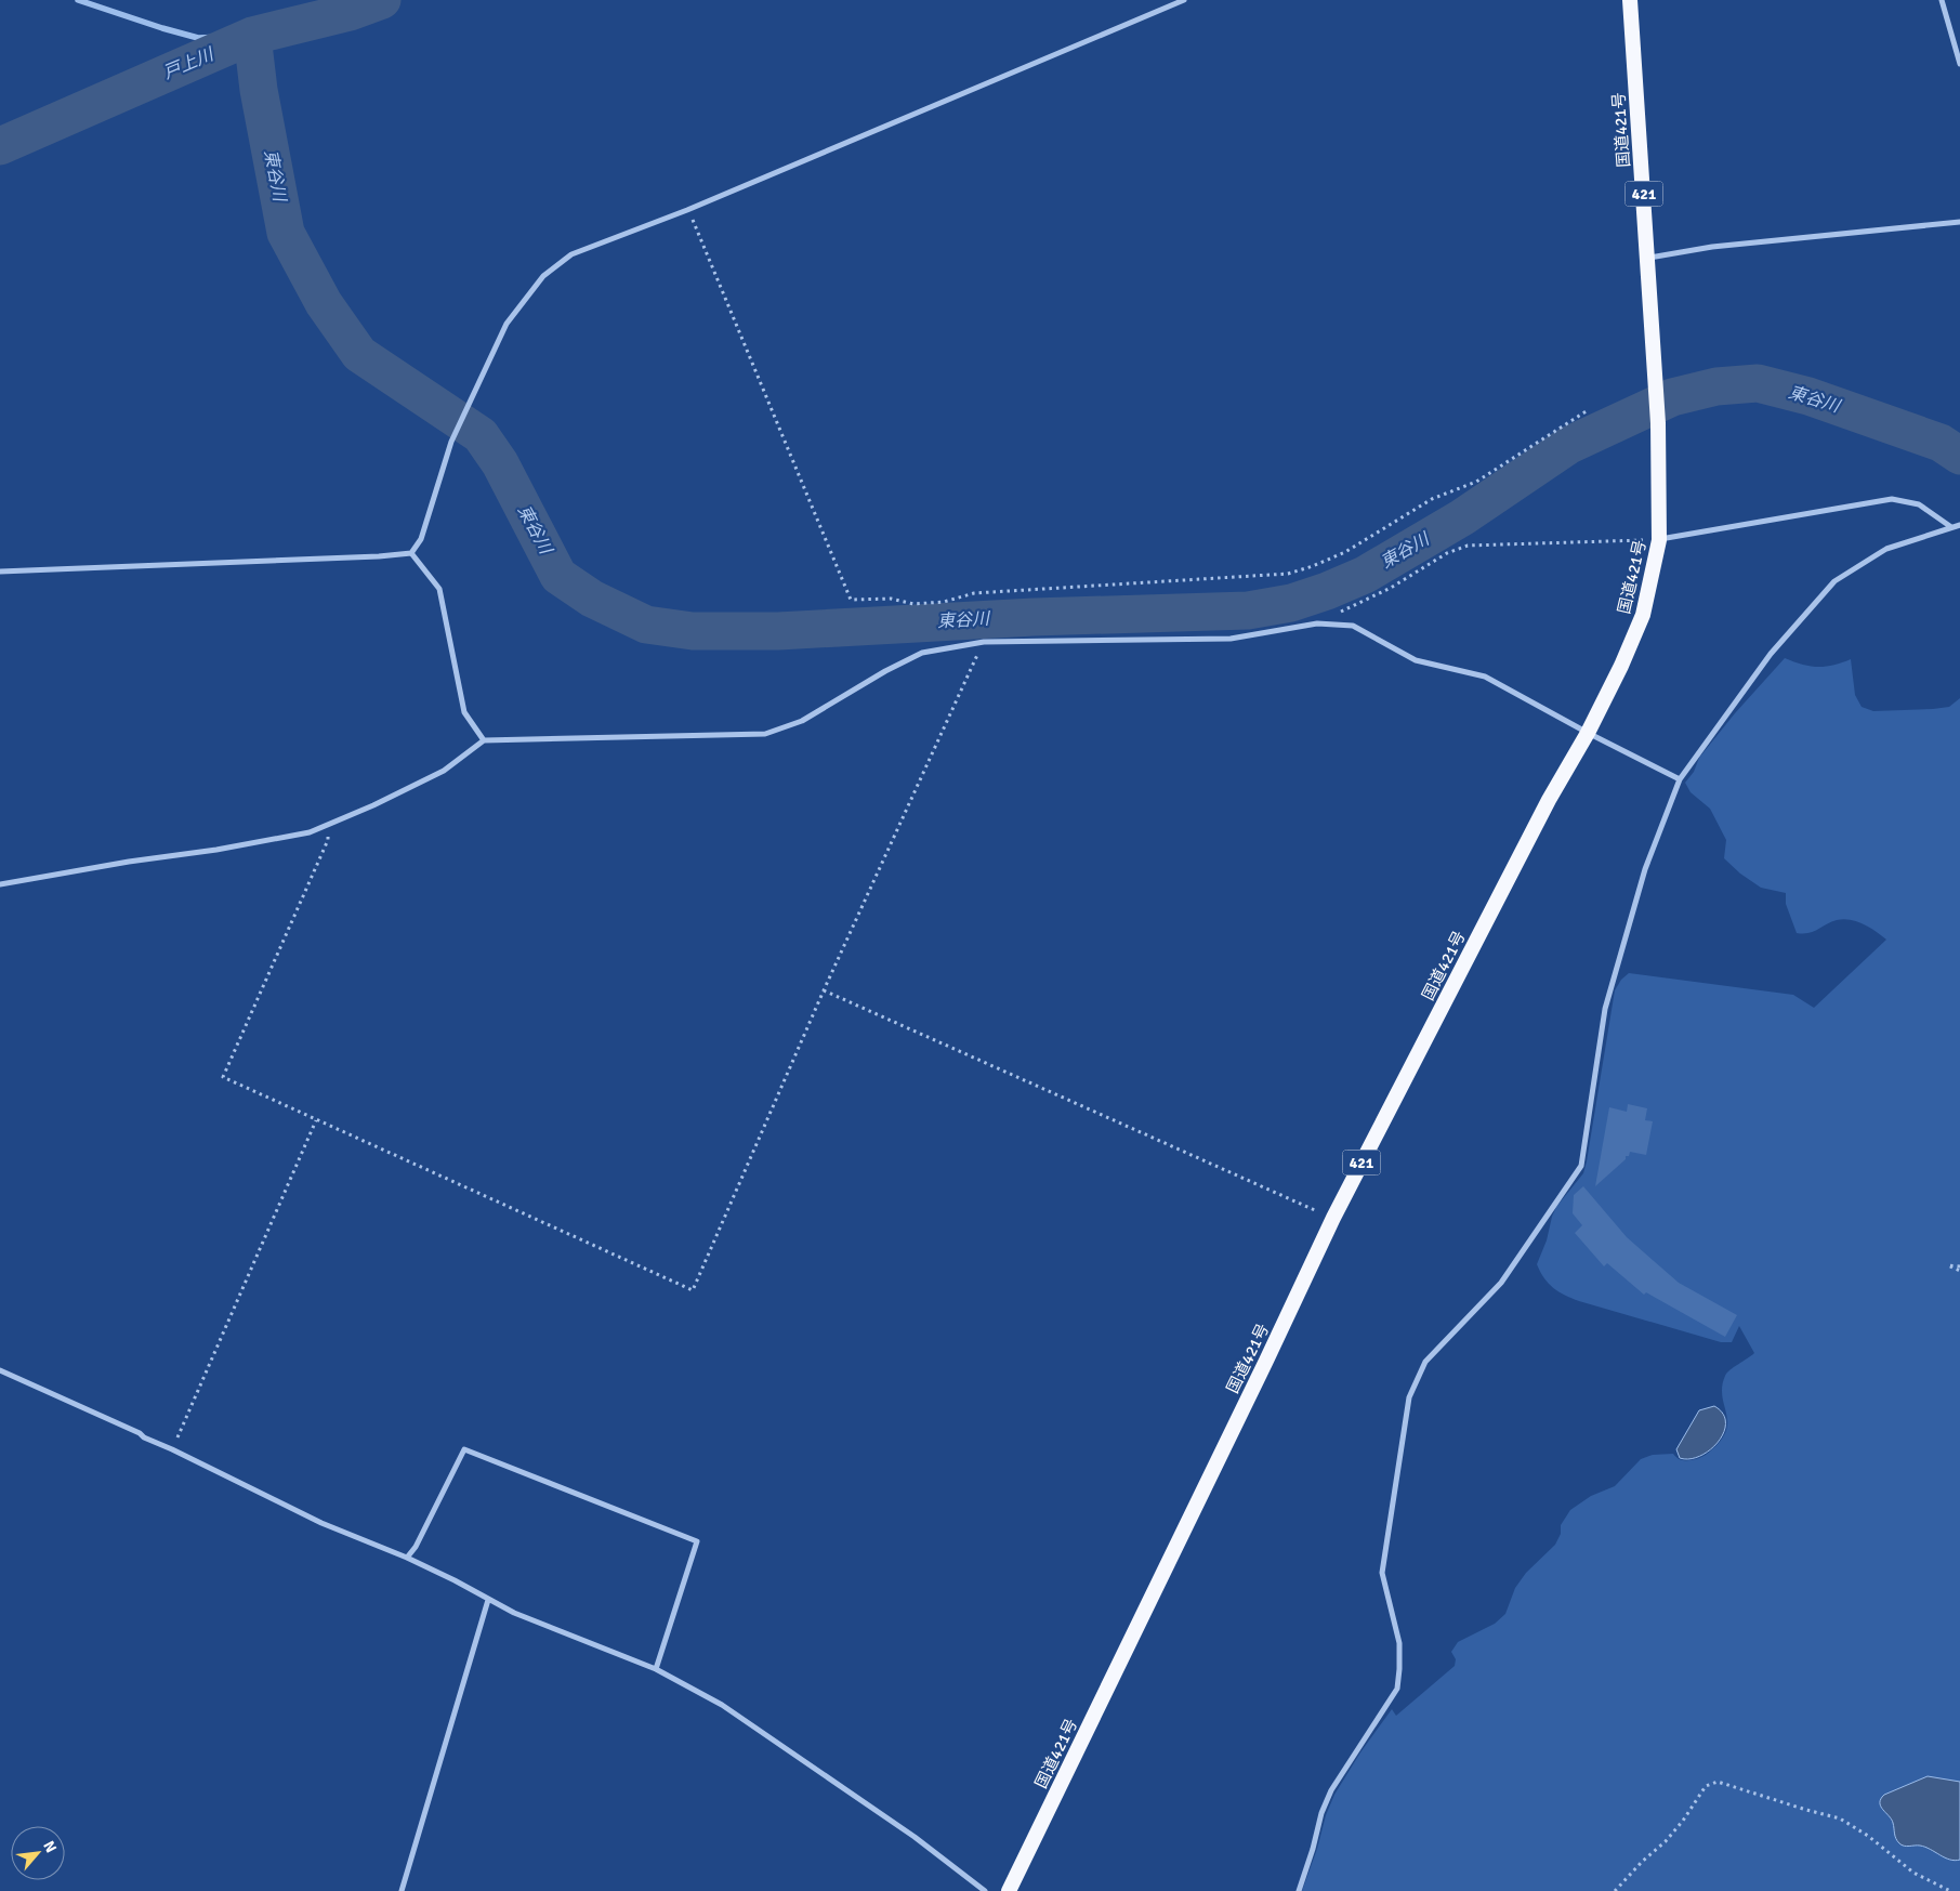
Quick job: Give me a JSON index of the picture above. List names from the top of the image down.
{
  "streets": {
    "highway": ["国道421号", "421"]
  },
  "water": ["戸上川", "東谷川"],
  "north": "top right"
}
